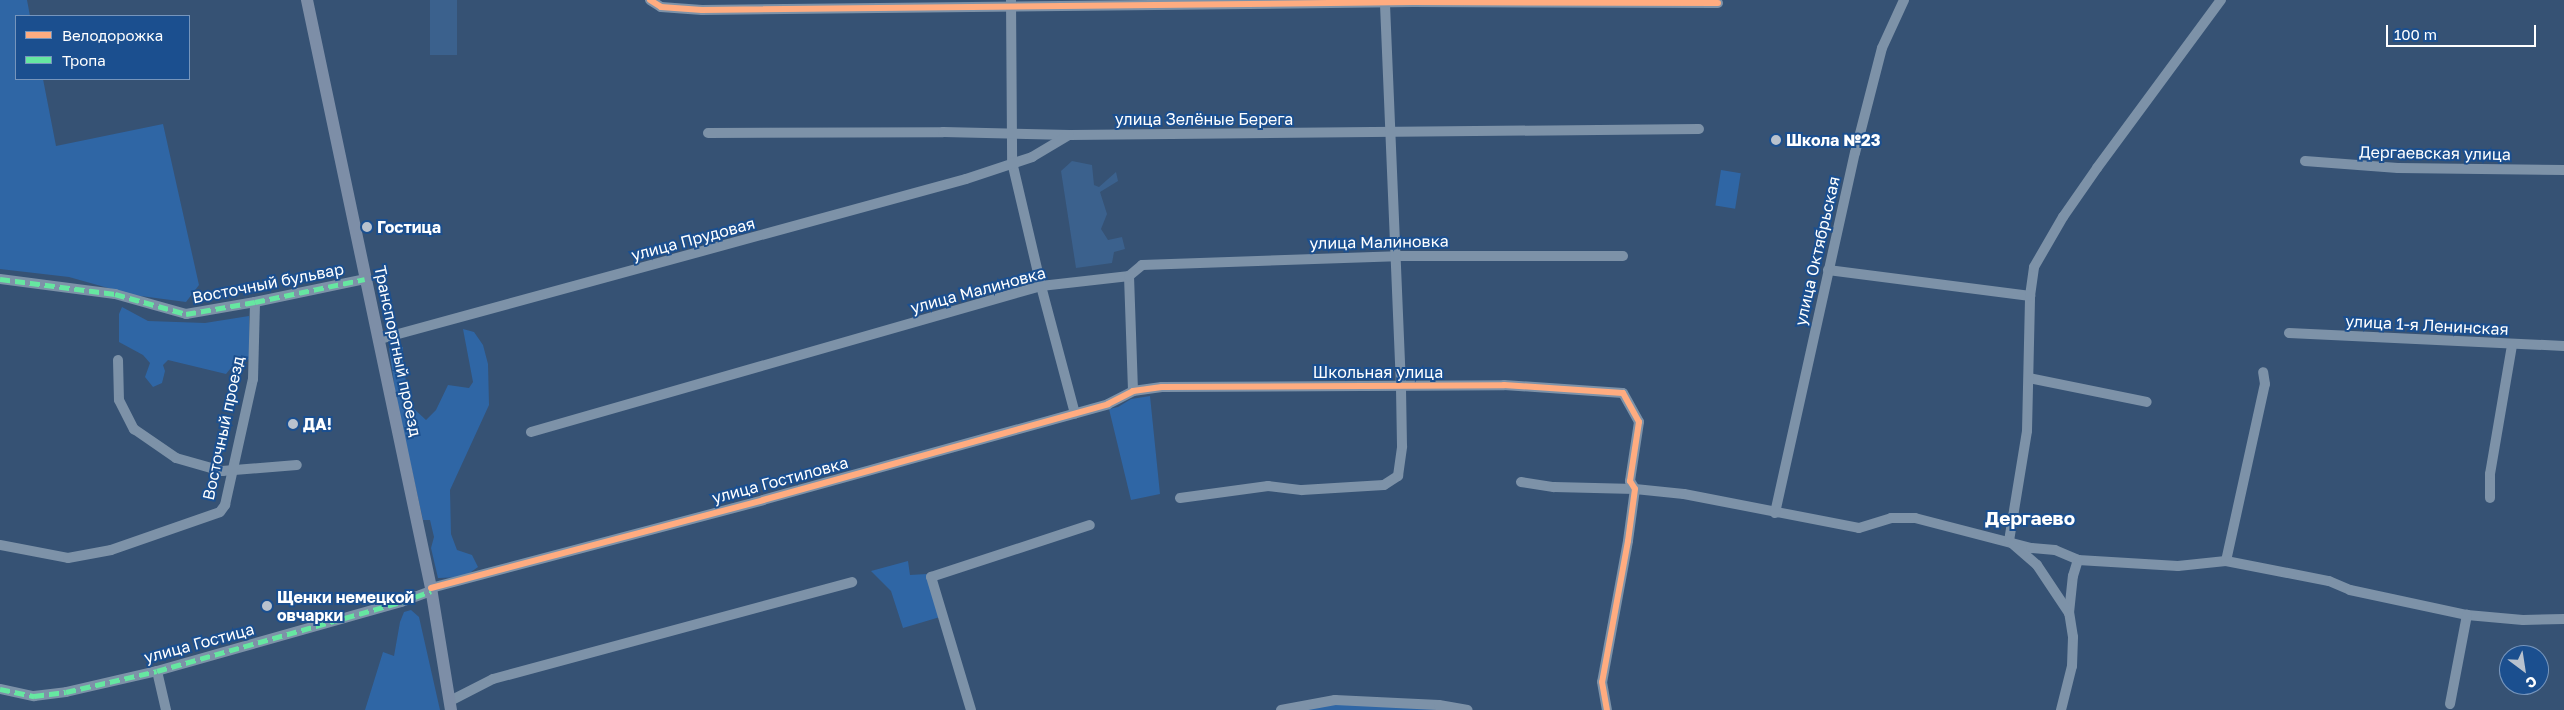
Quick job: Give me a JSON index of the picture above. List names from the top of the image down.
{
  "streets": {
    "main road": ["Транспортный проезд"],
    "street": [
      "улица Зелёные Берега",
      "Дергаевская улица",
      "улица Прудовая",
      "улица Малиновка",
      "улица Октябрьская",
      "Восточный бульвар",
      "улица 1-я Ленинская",
      "Школьная улица",
      "Восточный проезд",
      "улица Гостиловка",
      "улица Гостица"
    ]
  },
  "crossings": [
    ["улица Зелёные Берега", "улица Прудовая"],
    ["улица Прудовая", "Транспортный проезд"],
    ["Восточный бульвар", "Транспортный проезд"],
    ["Восточный бульвар", "Восточный проезд"],
    ["Транспортный проезд", "улица Гостиловка"],
    ["Транспортный проезд", "улица Гостица"],
    ["Школьная улица", "улица Гостиловка"],
    ["улица Гостиловка", "улица Гостица"]
  ],
  "districts": ["Дергаево"],
  "places": [
    "Школа №23",
    "Гостица",
    "ДА!",
    "Щенки немецкой овчарки"
  ],
  "legend": ["Велодорожка", "Тропа"],
  "scale_bar": "100 m",
  "north": "bottom right"
}
